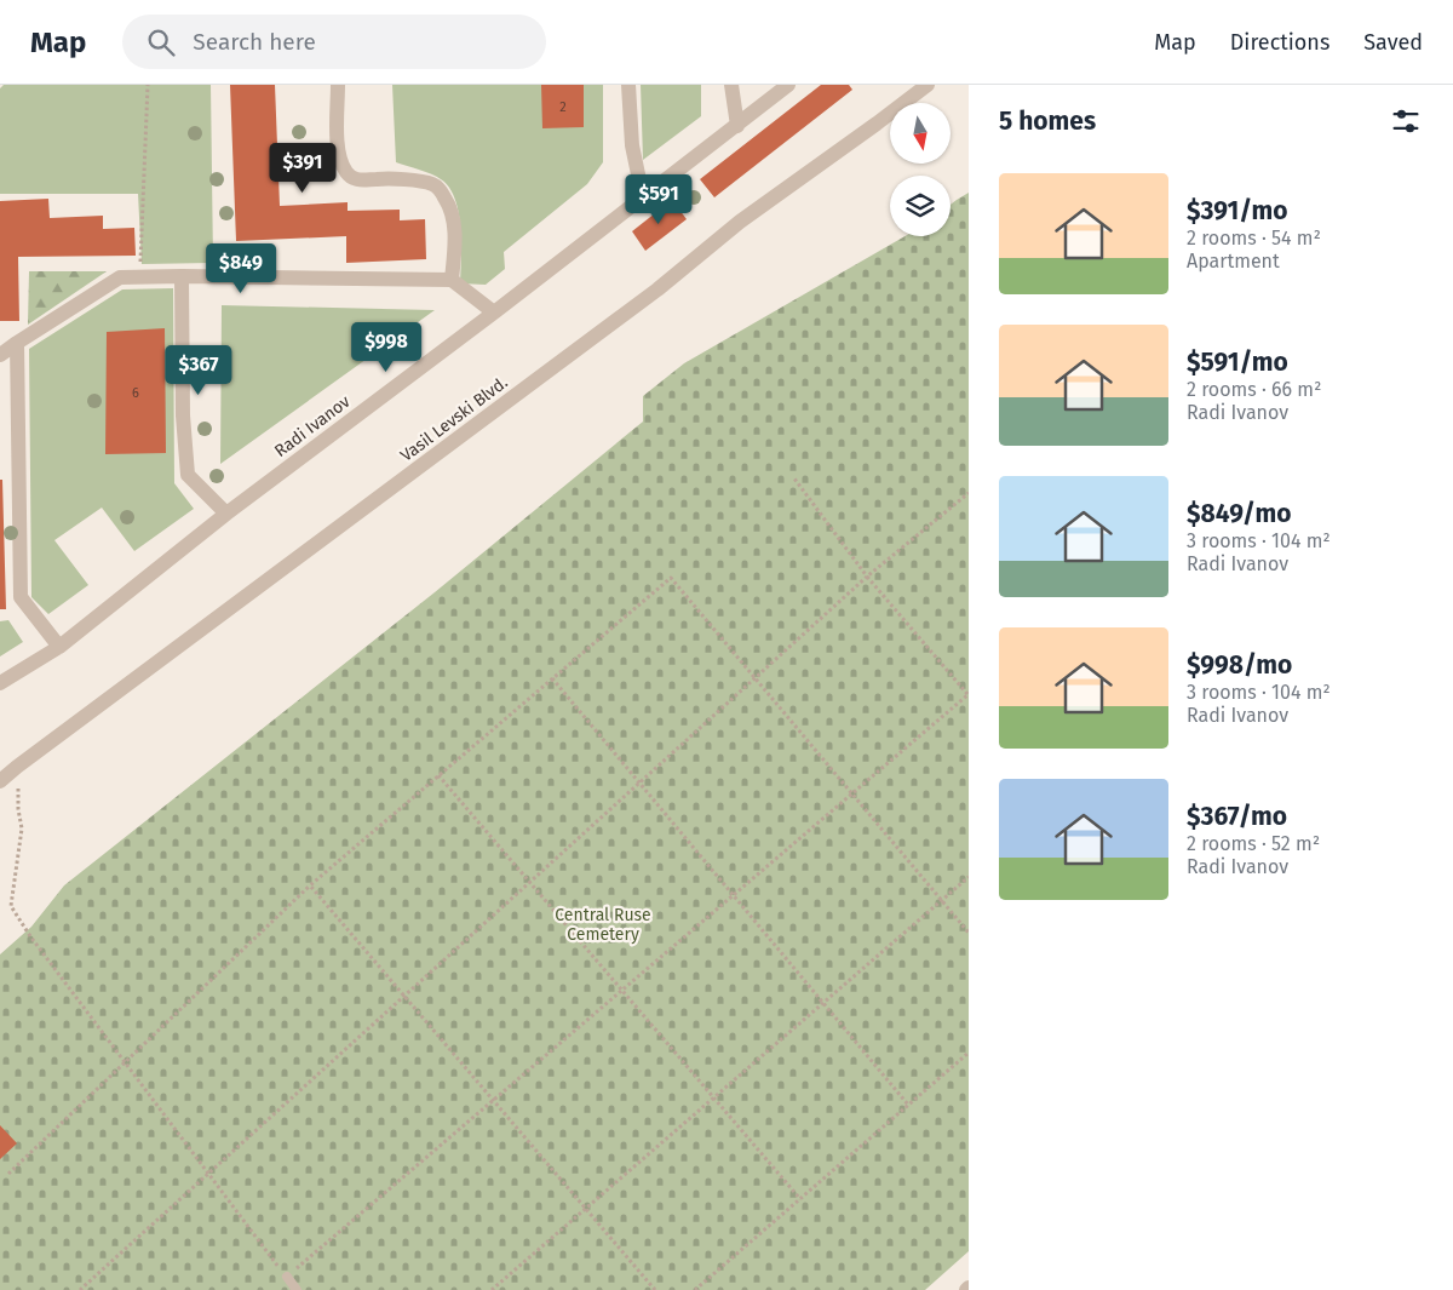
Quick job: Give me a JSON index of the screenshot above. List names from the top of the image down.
{
  "streets": {
    "street": ["Vasil Levski Blvd.", "Radi Ivanov"]
  },
  "parks": ["Central Ruse Cemetery"],
  "house_numbers": ["2", "6"],
  "north": "bottom",
  "page": {
    "header": "Map",
    "search": "Search here",
    "nav": ["Map", "Directions", "Saved"],
    "heading": "5 homes",
    "price": [
      "$391",
      "$591",
      "$849",
      "$998",
      "$367"
    ],
    "list": [
      {
        "name": "$391/mo",
        "note": "2 rooms · 54 m² · Apartment"
      },
      {
        "name": "$591/mo",
        "note": "2 rooms · 66 m² · Radi Ivanov"
      },
      {
        "name": "$849/mo",
        "note": "3 rooms · 104 m² · Radi Ivanov"
      },
      {
        "name": "$998/mo",
        "note": "3 rooms · 104 m² · Radi Ivanov"
      },
      {
        "name": "$367/mo",
        "note": "2 rooms · 52 m² · Radi Ivanov"
      }
    ]
  }
}
